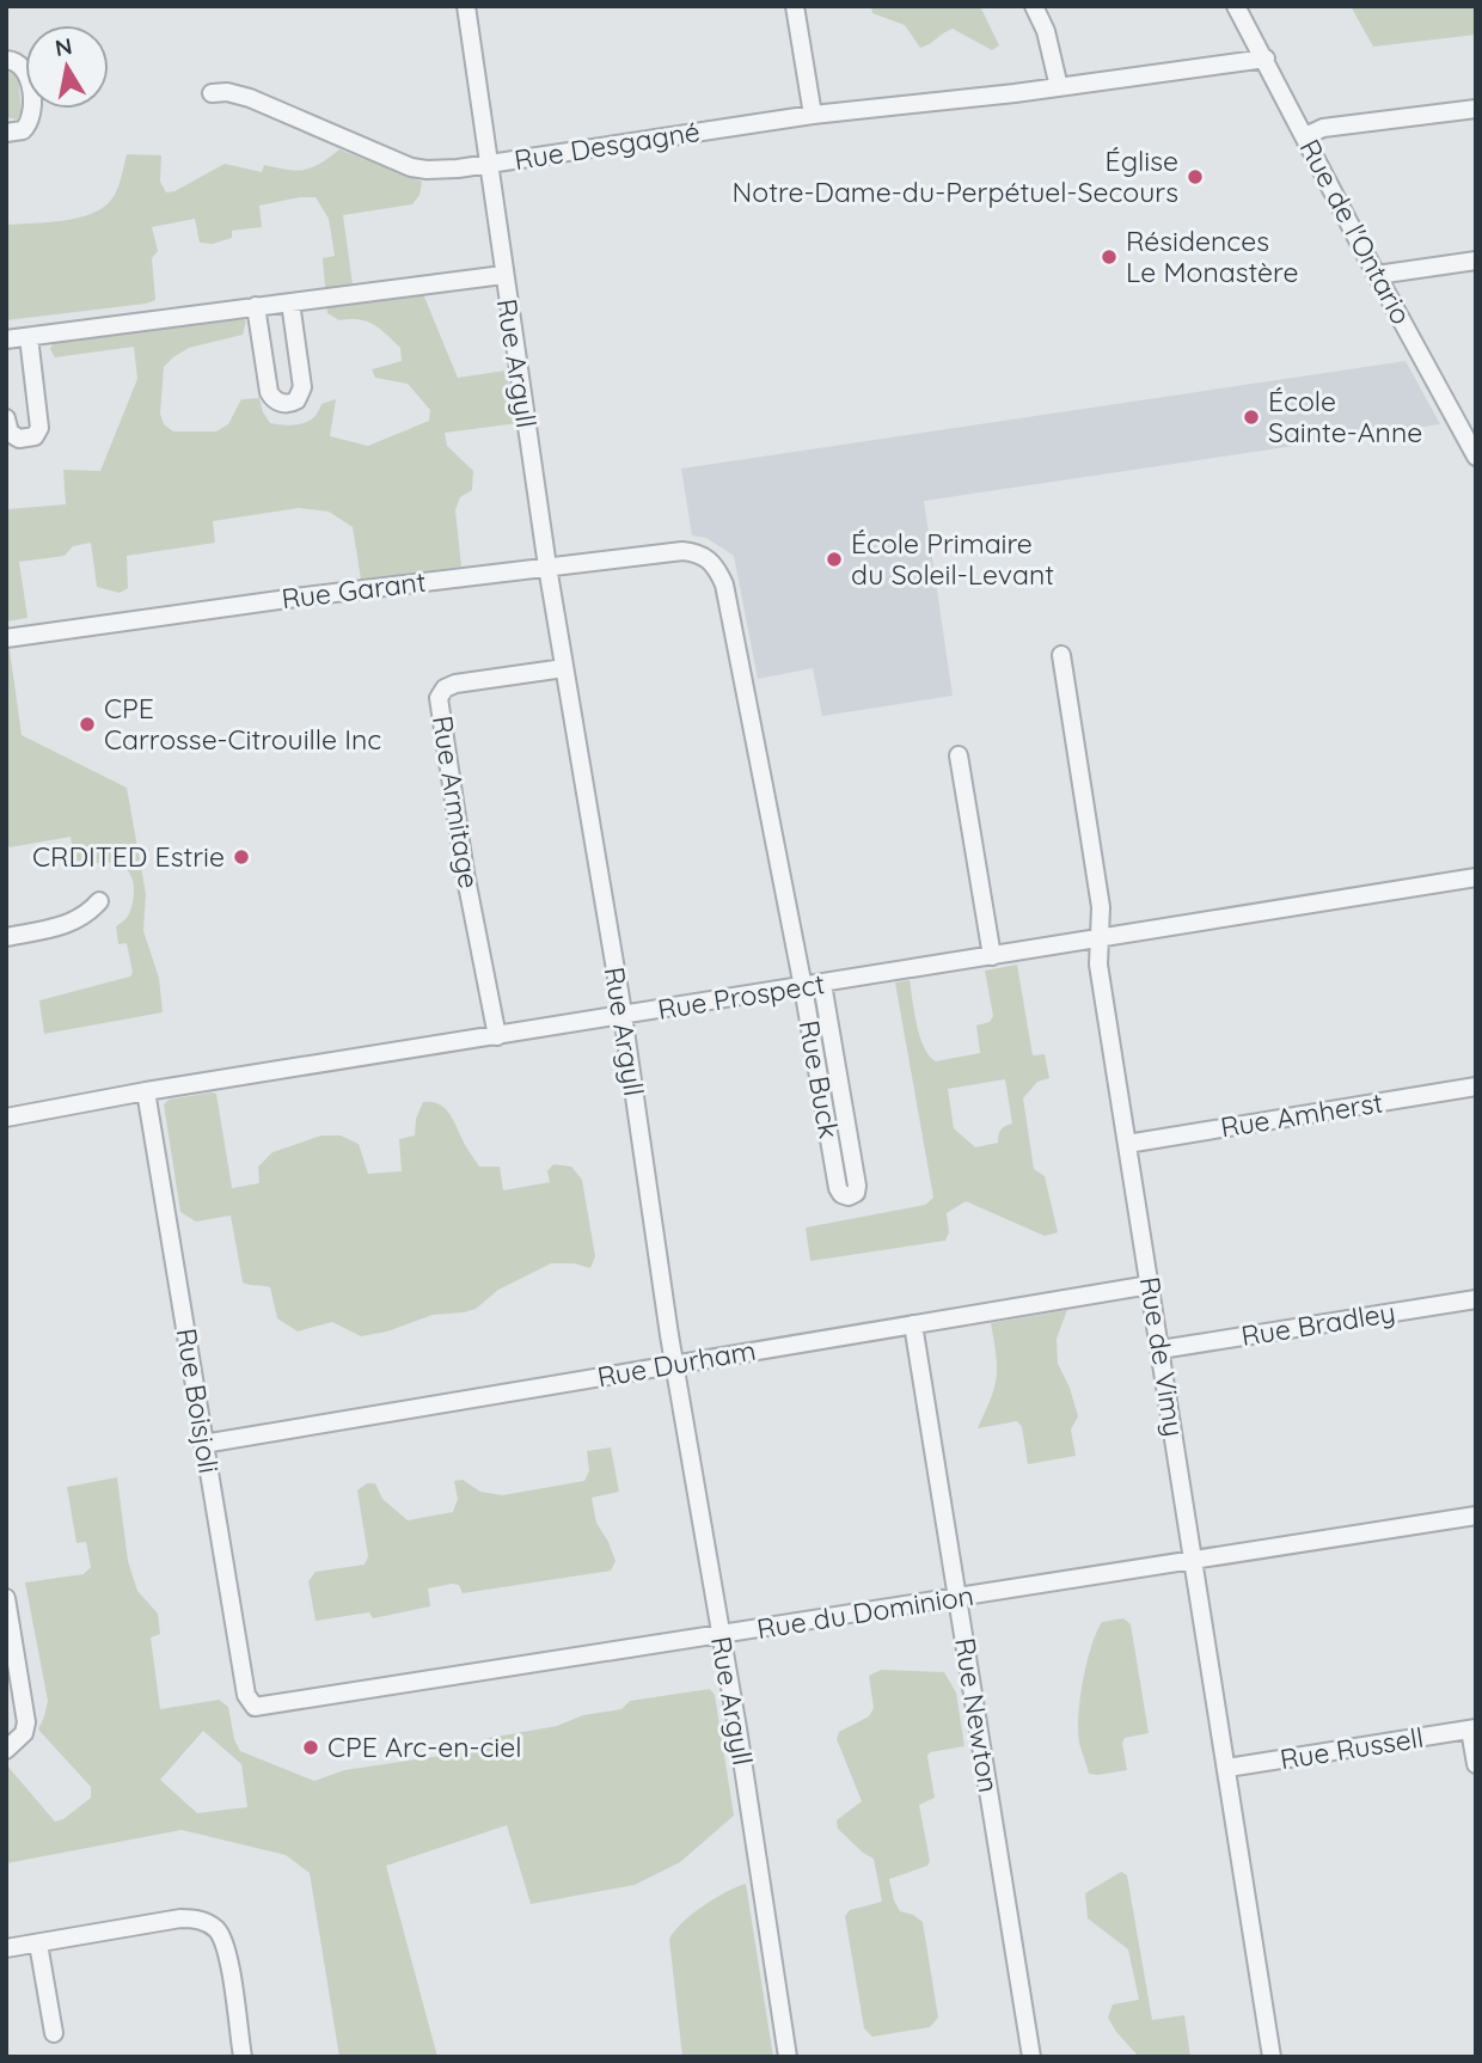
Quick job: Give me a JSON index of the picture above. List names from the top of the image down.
{
  "streets": {
    "street": [
      "Rue Desgagné",
      "Rue de l'Ontario",
      "Rue Argyll",
      "Rue Garant",
      "Rue Armitage",
      "Rue Prospect",
      "Rue Buck",
      "Rue Amherst",
      "Rue Bradley",
      "Rue de Vimy",
      "Rue Durham",
      "Rue Boisjoli",
      "Rue du Dominion",
      "Rue Newton",
      "Rue Russell"
    ]
  },
  "crossings": [
    ["Rue Desgagné", "Rue de l'Ontario"],
    ["Rue Desgagné", "Rue Argyll"],
    ["Rue Argyll", "Rue Garant"],
    ["Rue Argyll", "Rue Armitage"],
    ["Rue Argyll", "Rue Prospect"],
    ["Rue Argyll", "Rue Durham"],
    ["Rue Argyll", "Rue du Dominion"],
    ["Rue Garant", "Rue Buck"],
    ["Rue Armitage", "Rue Prospect"],
    ["Rue Prospect", "Rue Buck"],
    ["Rue Prospect", "Rue de Vimy"],
    ["Rue Prospect", "Rue Boisjoli"],
    ["Rue Amherst", "Rue de Vimy"],
    ["Rue Bradley", "Rue de Vimy"],
    ["Rue de Vimy", "Rue Durham"],
    ["Rue de Vimy", "Rue du Dominion"],
    ["Rue de Vimy", "Rue Russell"],
    ["Rue Durham", "Rue Boisjoli"],
    ["Rue Durham", "Rue Newton"],
    ["Rue Boisjoli", "Rue du Dominion"],
    ["Rue du Dominion", "Rue Newton"]
  ],
  "places": [
    "Église Notre-Dame-du-Perpétuel-Secours",
    "Résidences Le Monastère",
    "École Sainte-Anne",
    "École Primaire du Soleil-Levant",
    "CPE Carrosse-Citrouille Inc",
    "CRDITED Estrie",
    "CPE Arc-en-ciel"
  ],
  "north": "top"
}
